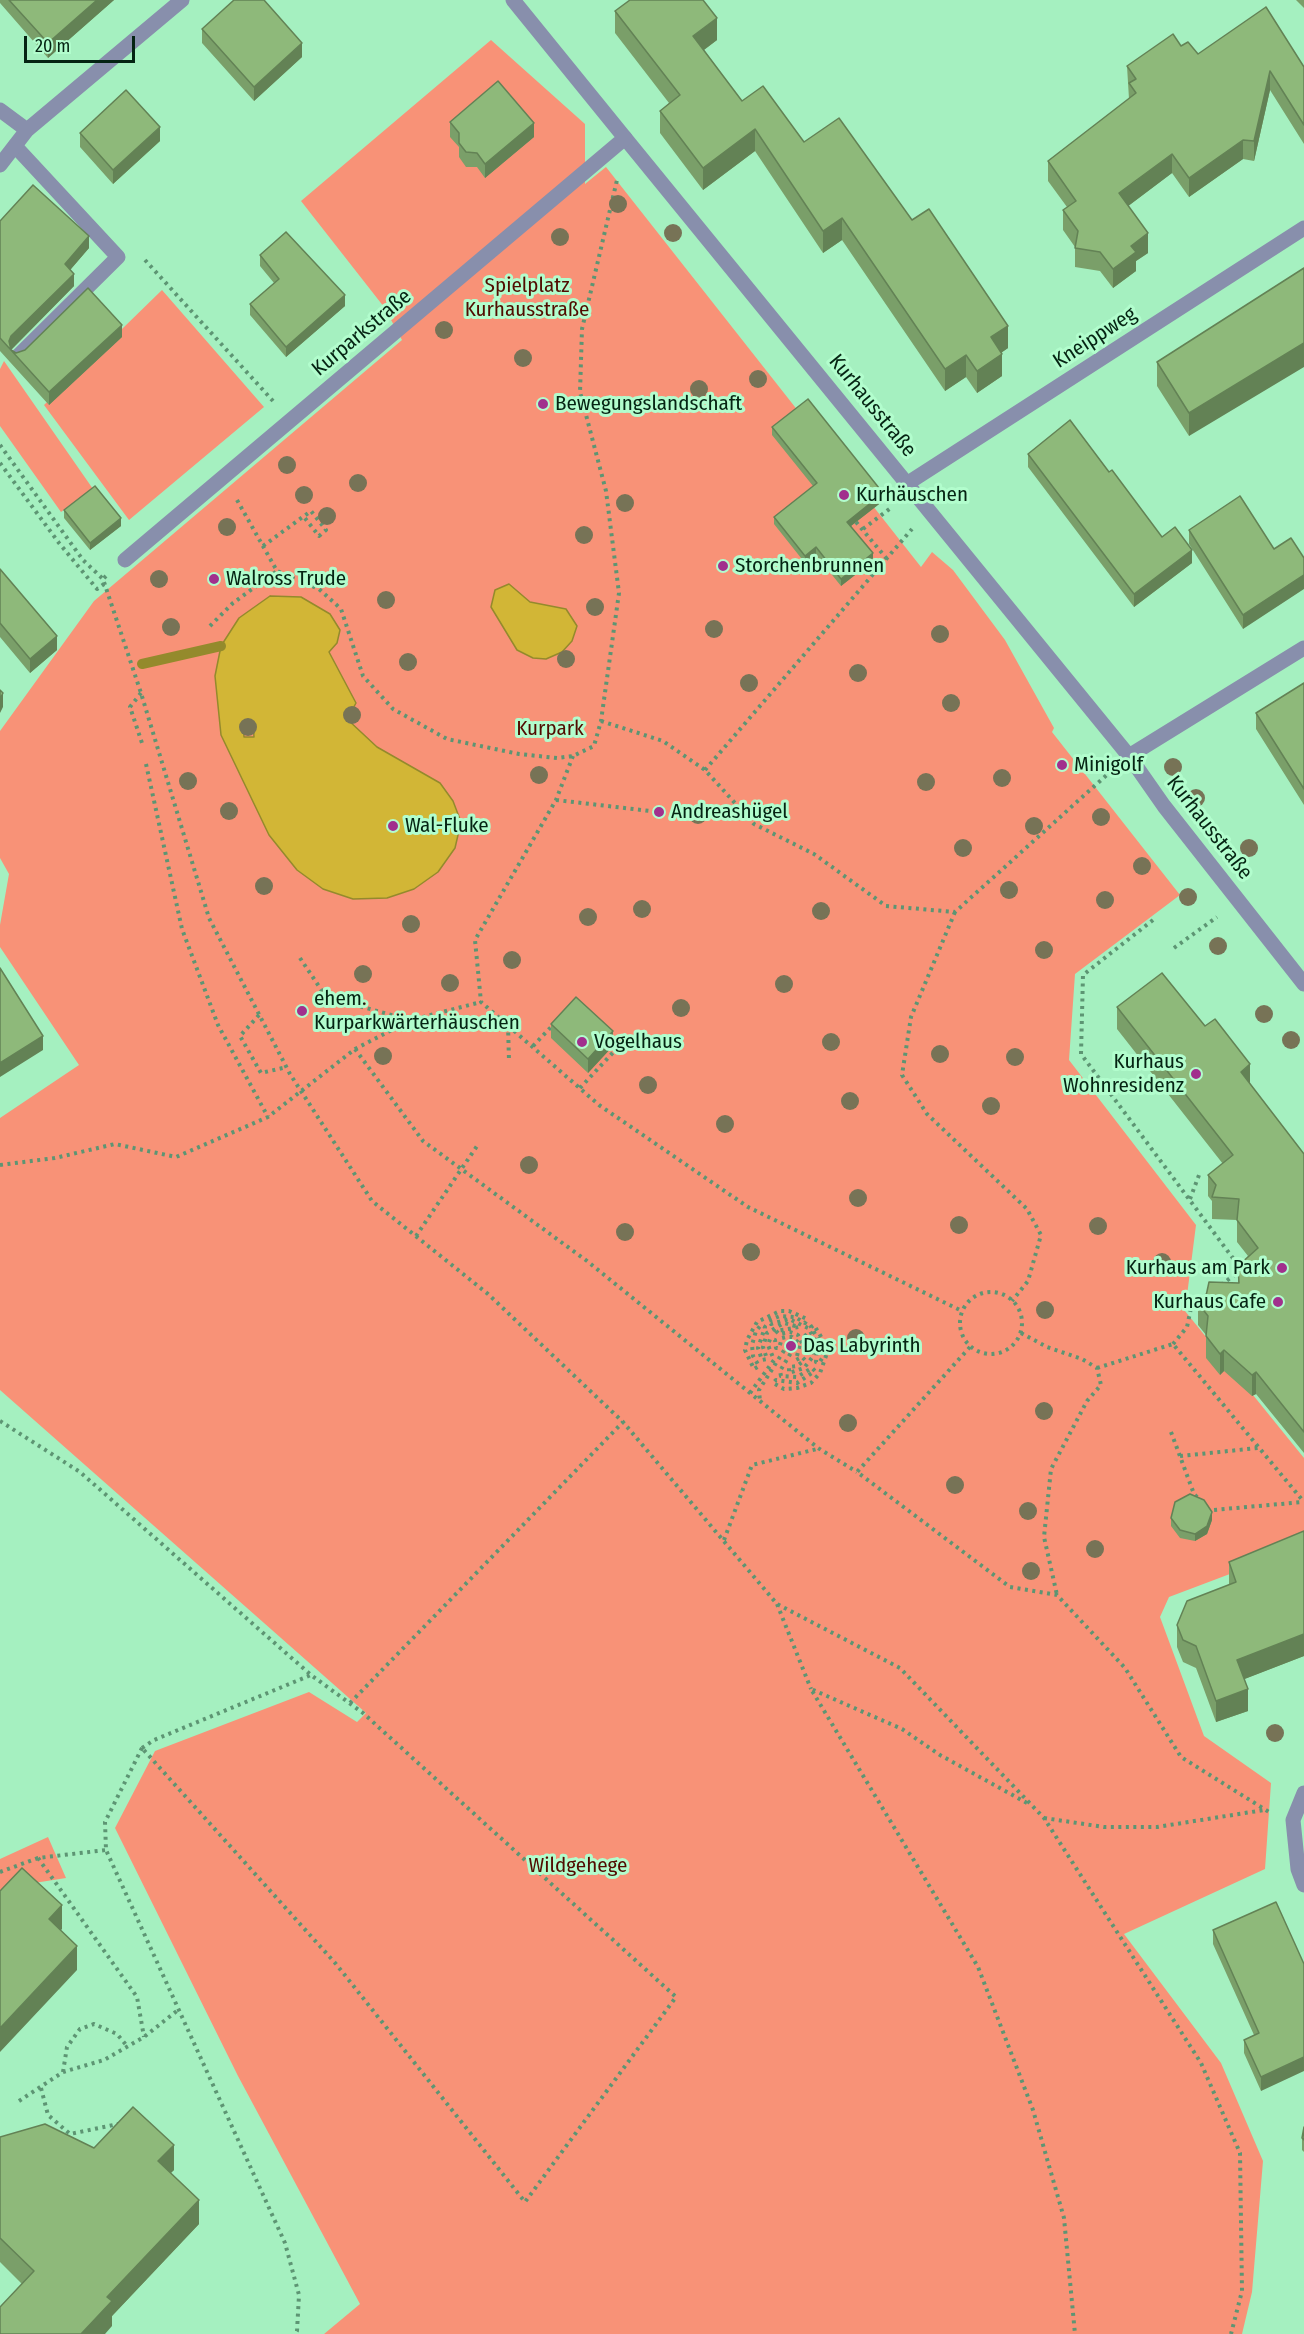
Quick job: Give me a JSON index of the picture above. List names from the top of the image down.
{
  "streets": {
    "street": ["Kurparkstraße", "Kneippweg", "Kurhausstraße"]
  },
  "crossings": [
    ["Kurparkstraße", "Kurhausstraße"],
    ["Kneippweg", "Kurhausstraße"]
  ],
  "parks": ["Spielplatz Kurhausstraße", "Kurpark", "Wildgehege"],
  "places": [
    "Bewegungslandschaft",
    "Kurhäuschen",
    "Storchenbrunnen",
    "Walross Trude",
    "Minigolf",
    "Andreashügel",
    "Wal-Fluke",
    "ehem. Kurparkwärterhäuschen",
    "Vogelhaus",
    "Kurhaus Wohnresidenz",
    "Kurhaus am Park",
    "Kurhaus Cafe",
    "Das Labyrinth"
  ],
  "scale_bar": "20 m"
}
